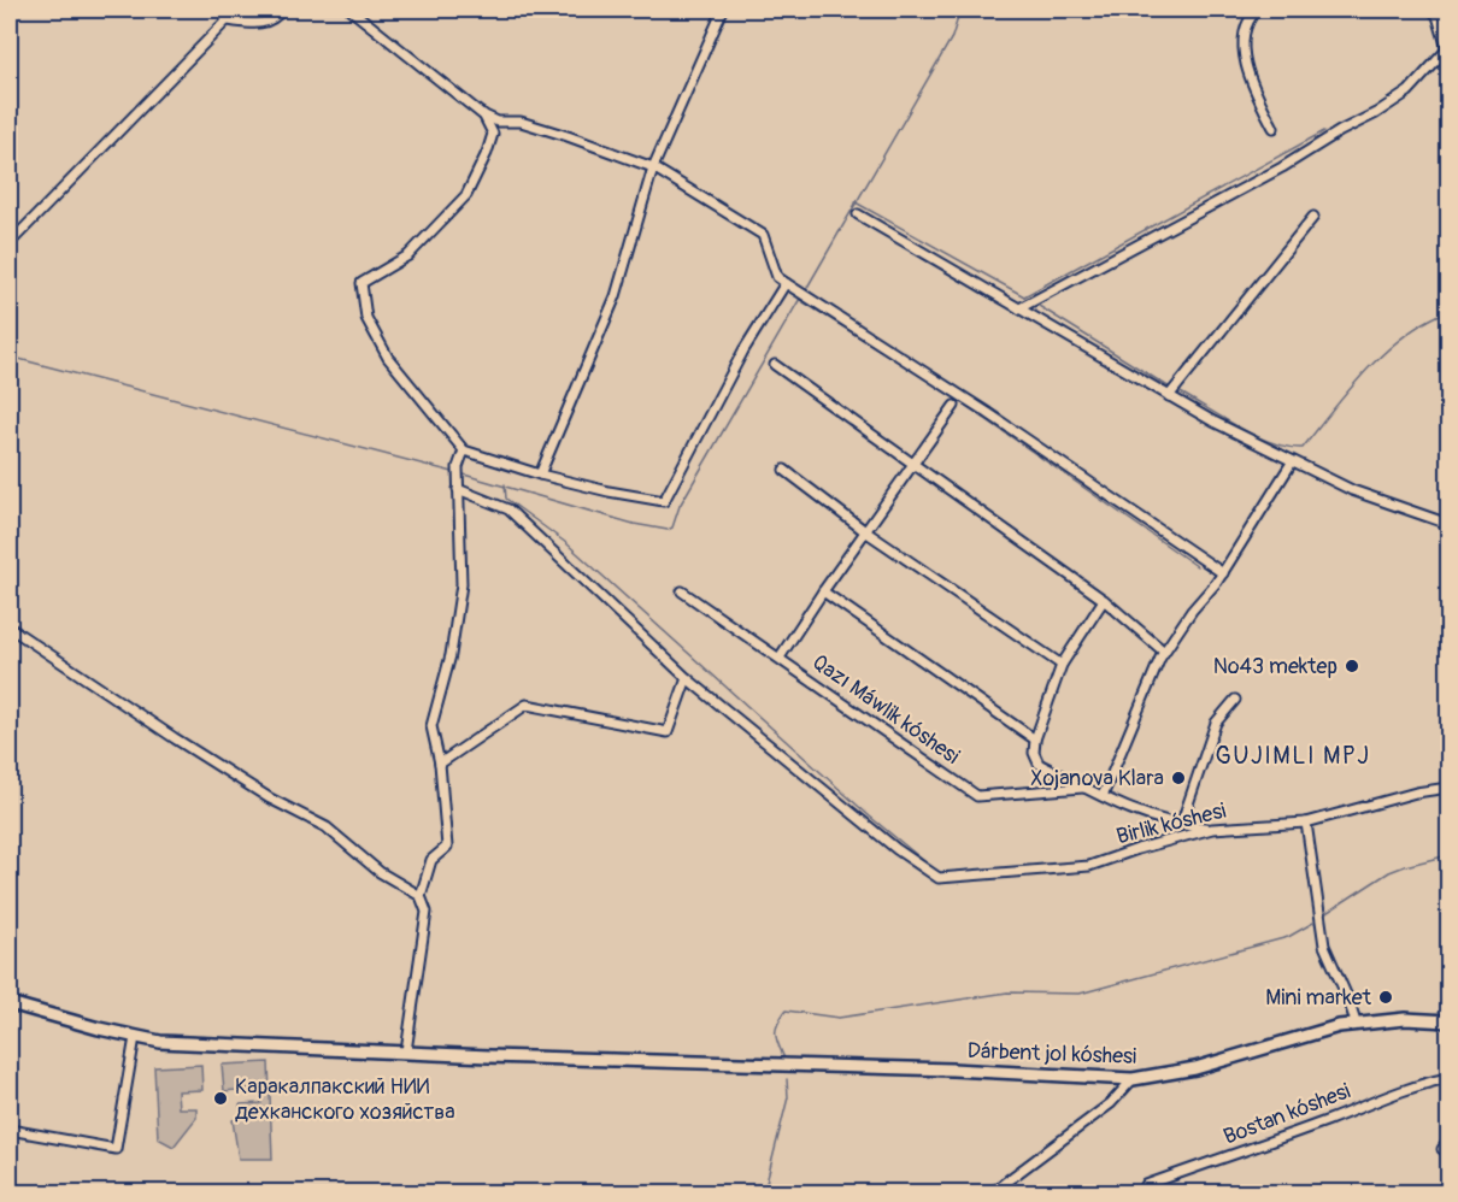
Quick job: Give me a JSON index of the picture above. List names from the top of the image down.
{
  "streets": {
    "main road": ["Dárbent jol kóshesi"],
    "street": ["Qazı Máwlik kóshesi", "Birlik kóshesi", "Bostan kóshesi"]
  },
  "districts": ["GUJIMLI MPJ"],
  "places": [
    "№43 mektep",
    "Xojanova Klara",
    "Mini market",
    "Каракалпакский НИИ дехканского хозяйства"
  ]
}
